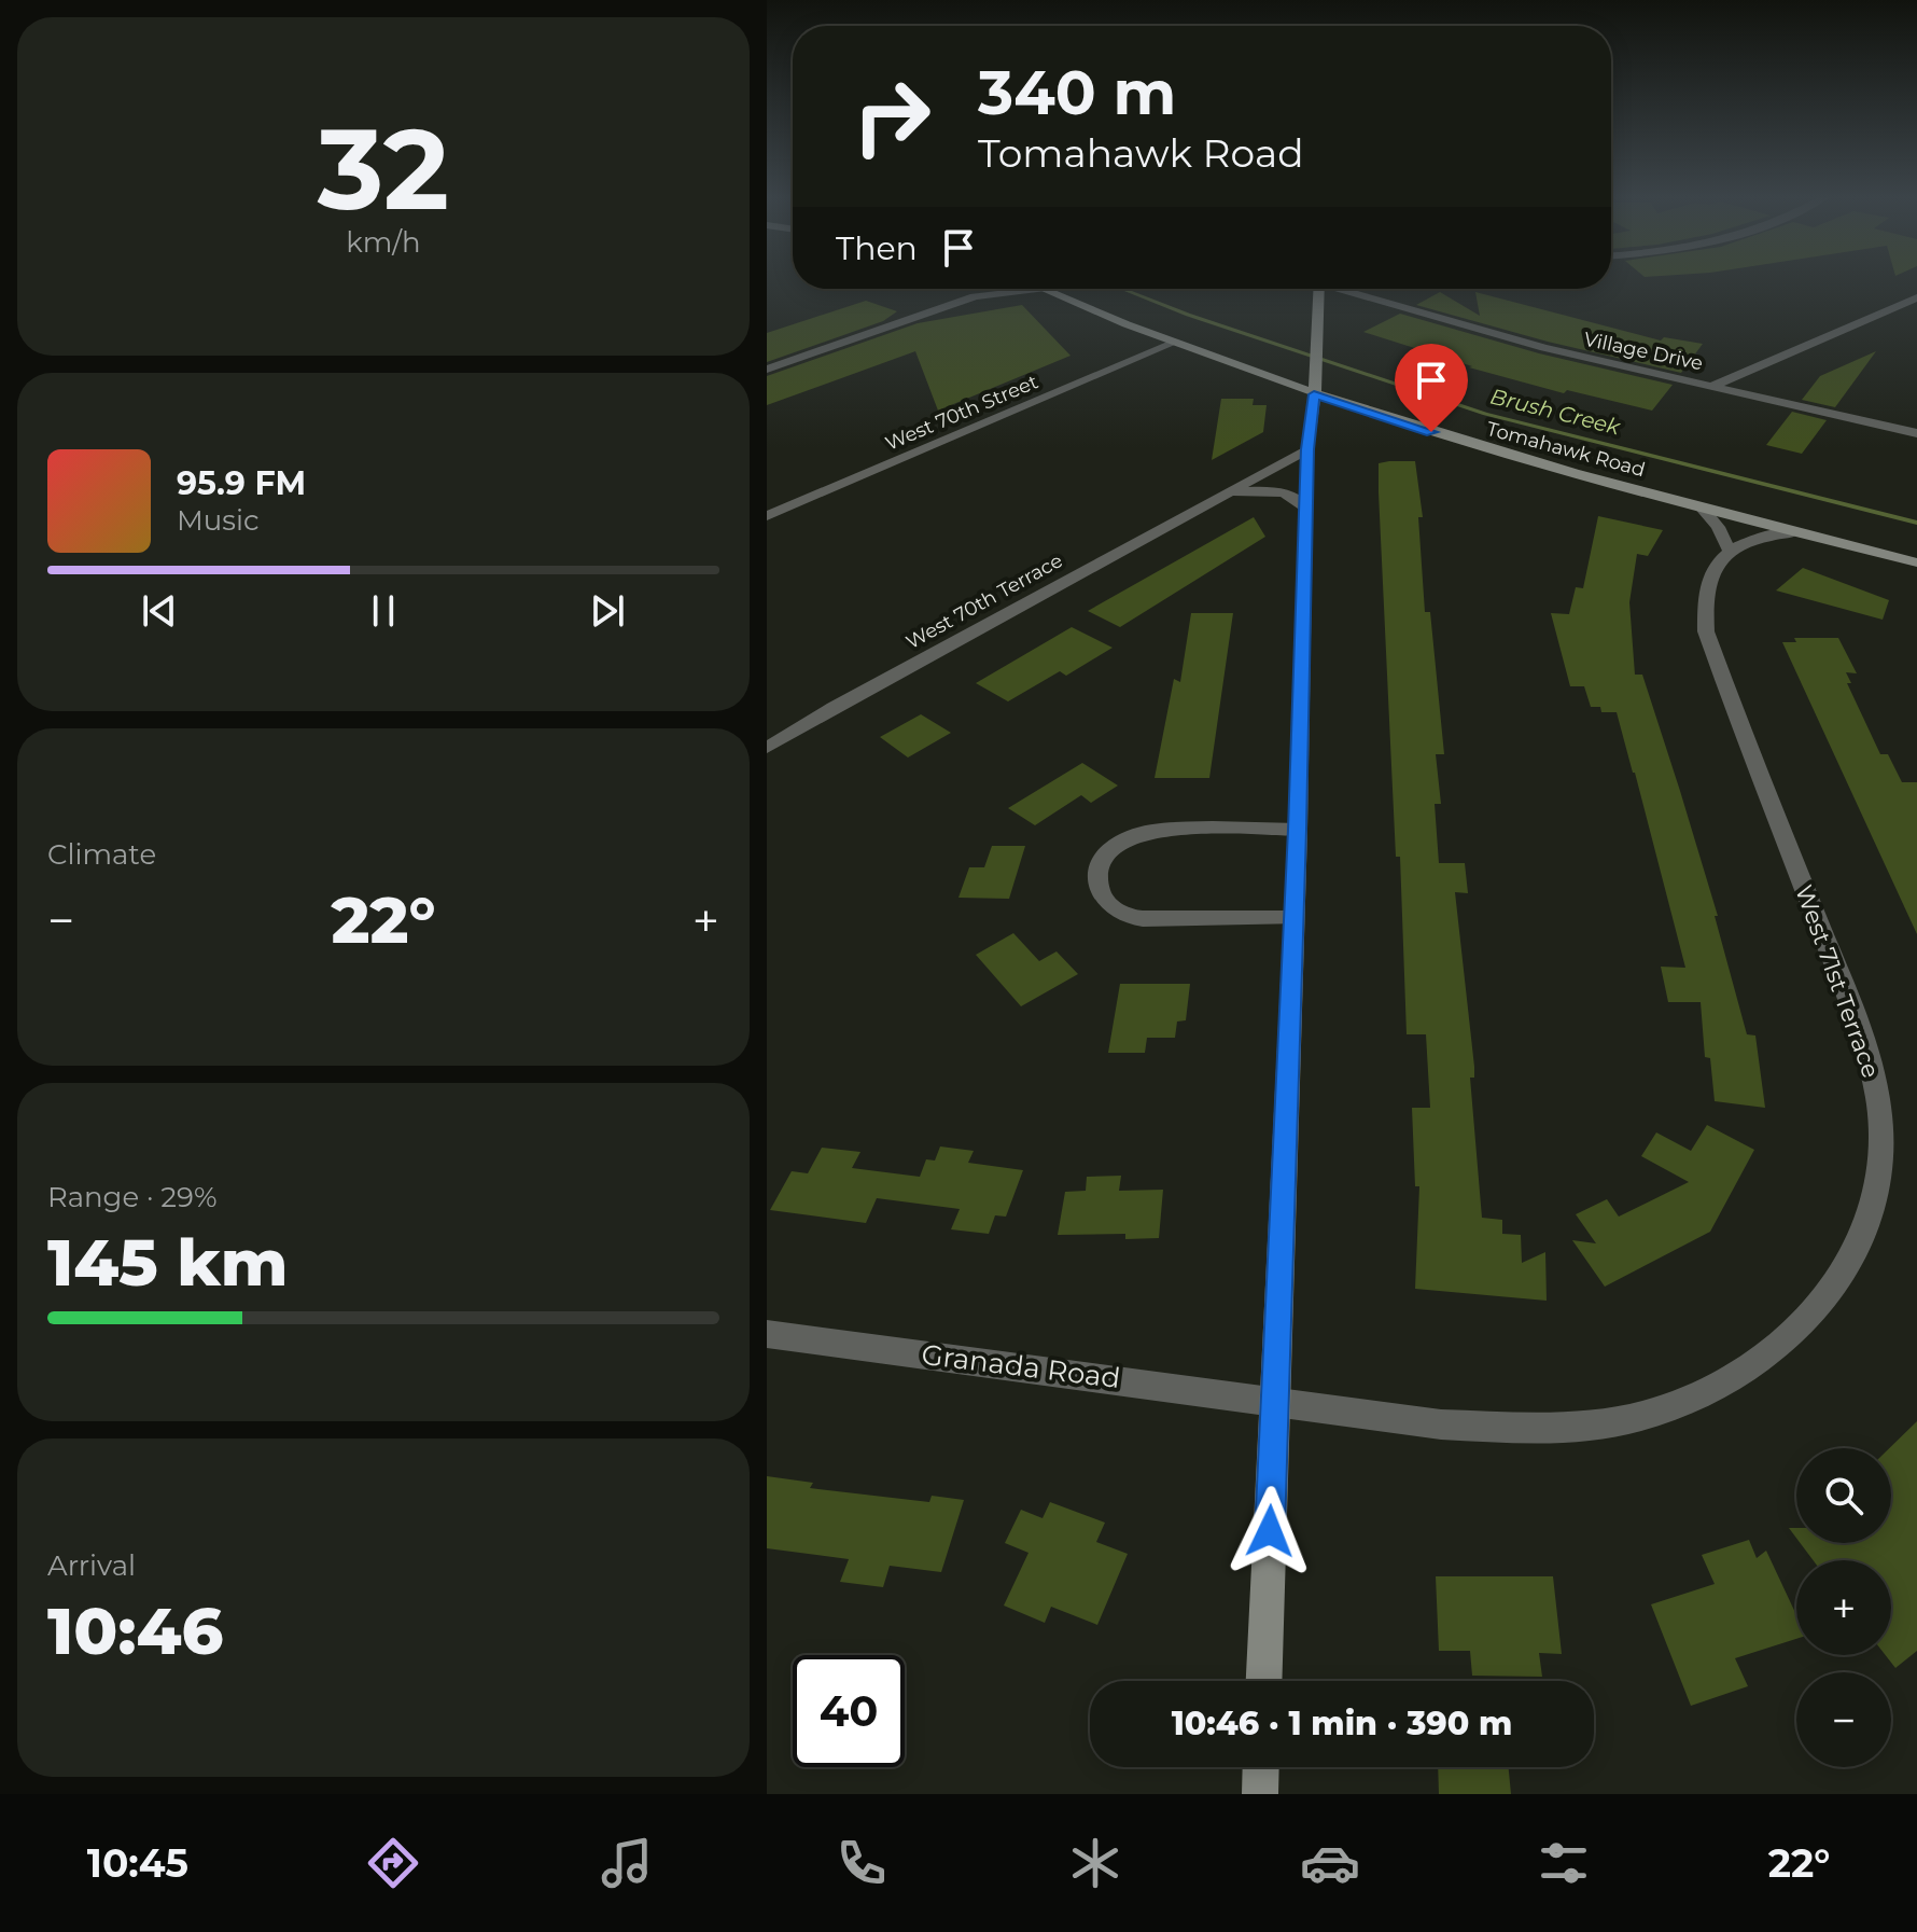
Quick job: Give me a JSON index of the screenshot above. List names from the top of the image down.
{
  "streets": {
    "street": [
      "Village Drive",
      "West 70th Street",
      "Tomahawk Road",
      "West 70th Terrace",
      "West 71st Terrace",
      "Granada Road"
    ]
  },
  "crossings": [
    ["West 70th Street", "Tomahawk Road"],
    ["West 71st Terrace", "Granada Road"]
  ],
  "water": ["Brush Creek"],
  "page": {
    "tile": [
      ["32", "km/h"],
      "Climate",
      ["Range · 29%", "145 km"],
      ["Arrival", "10:46"]
    ],
    "turn": ["340 m", "Tomahawk Road"],
    "then": "Then",
    "song": ["95.9 FM", "Music"],
    "heat": ["−", "22°", "+"],
    "map_buttons": ["+", "−"],
    "limit": "40",
    "trip": "10:46 · 1 min · 390 m",
    "tabs": ["10:45", "22°"]
  }
}
